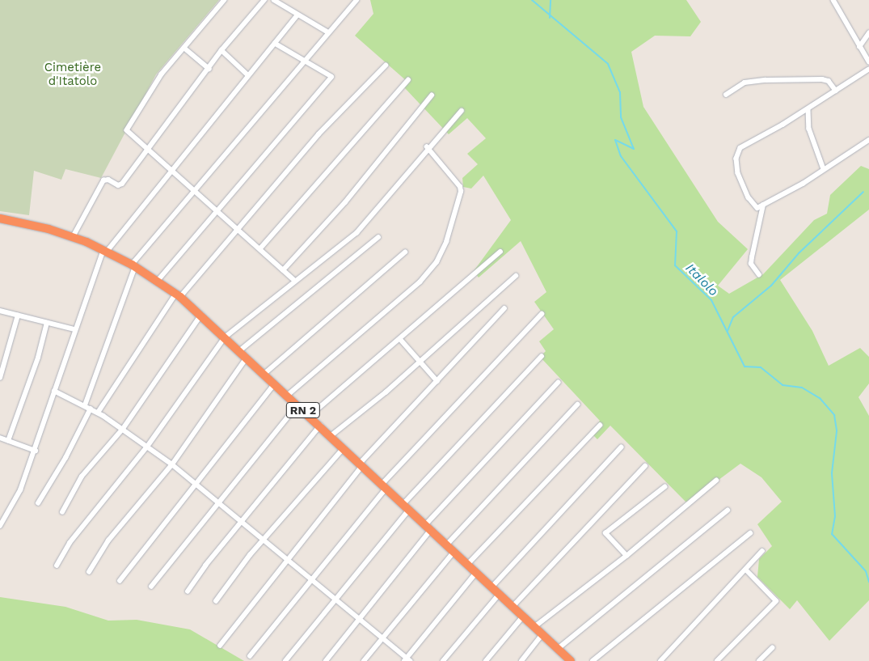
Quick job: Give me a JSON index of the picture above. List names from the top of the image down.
{
  "streets": {
    "highway": ["RN 2"]
  },
  "water": ["Italolo"],
  "parks": ["Cimetière d'Itatolo"]
}
